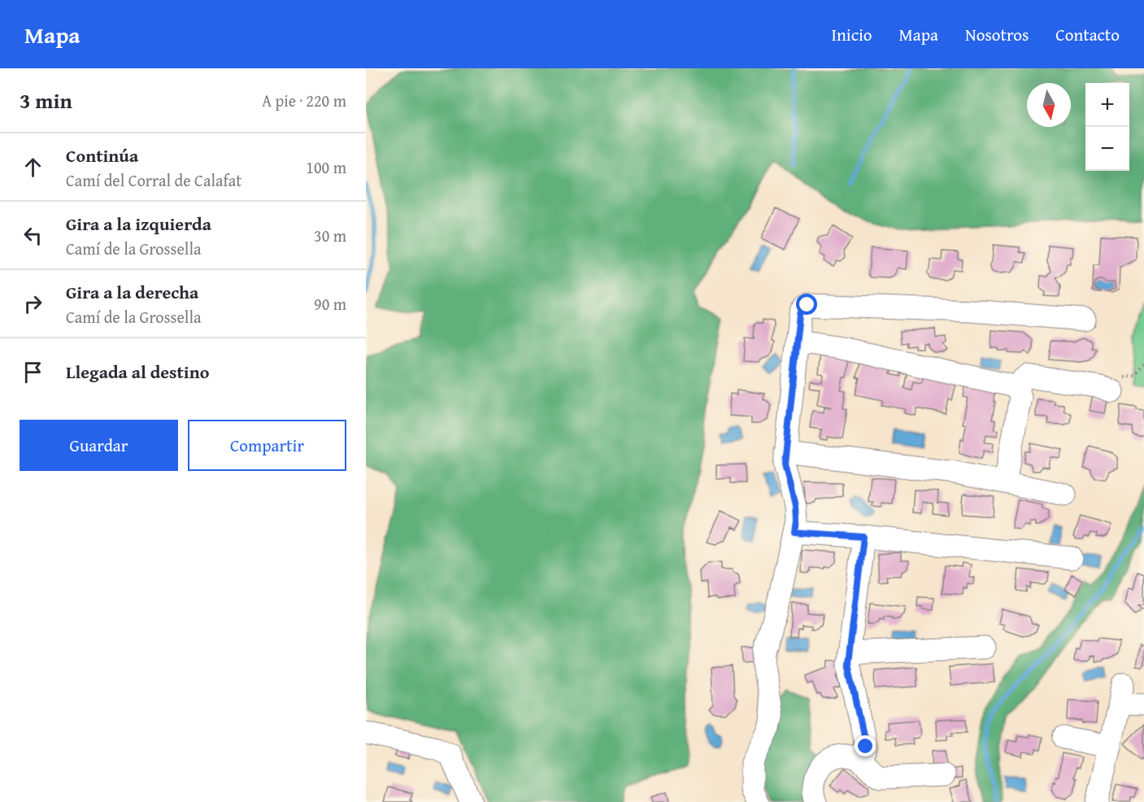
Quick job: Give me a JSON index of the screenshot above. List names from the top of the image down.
{
  "north": "bottom",
  "page": {
    "header": "Mapa",
    "nav": [
      "Inicio",
      "Mapa",
      "Nosotros",
      "Contacto"
    ],
    "heading": ["3 min", "A pie · 220 m"],
    "map_buttons": ["+", "−"],
    "list": [
      ["Continúa", "Camí del Corral de Calafat", "100 m"],
      ["Gira a la izquierda", "Camí de la Grossella", "30 m"],
      ["Gira a la derecha", "Camí de la Grossella", "90 m"],
      "Llegada al destino"
    ],
    "buttons": ["Guardar", "Compartir"]
  }
}
